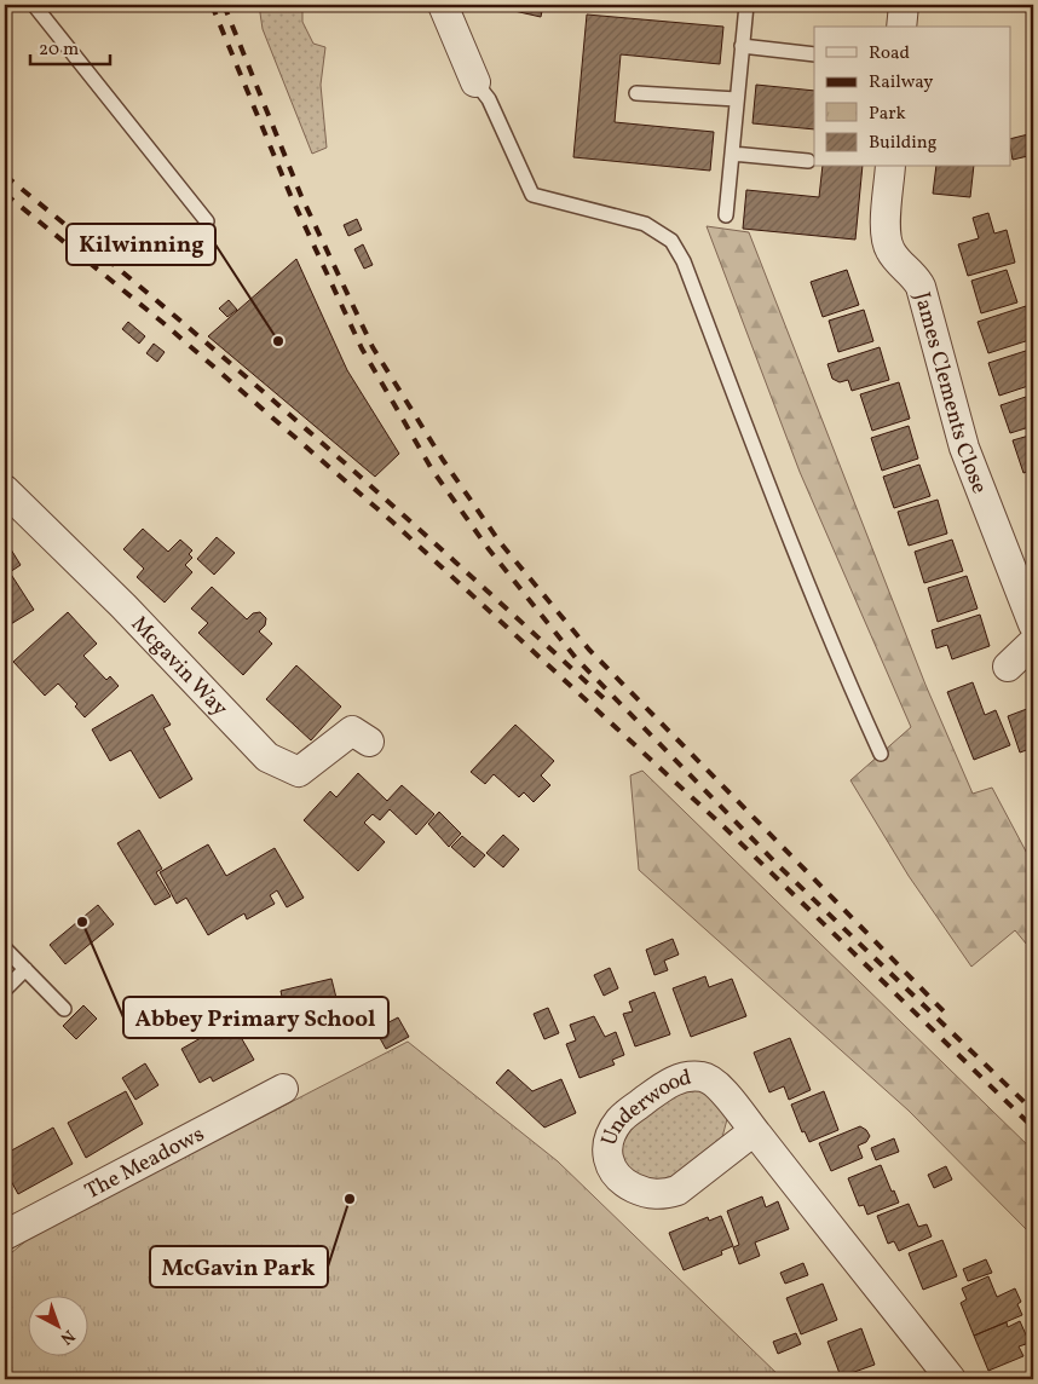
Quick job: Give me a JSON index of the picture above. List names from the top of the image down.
{
  "streets": {
    "street": [
      "James Clements Close",
      "Mcgavin Way",
      "Underwood",
      "The Meadows"
    ]
  },
  "places": ["Kilwinning", "Abbey Primary School", "McGavin Park"],
  "legend": [
    "Road",
    "Railway",
    "Park",
    "Building"
  ],
  "scale_bar": "20 m",
  "north": "bottom right"
}
